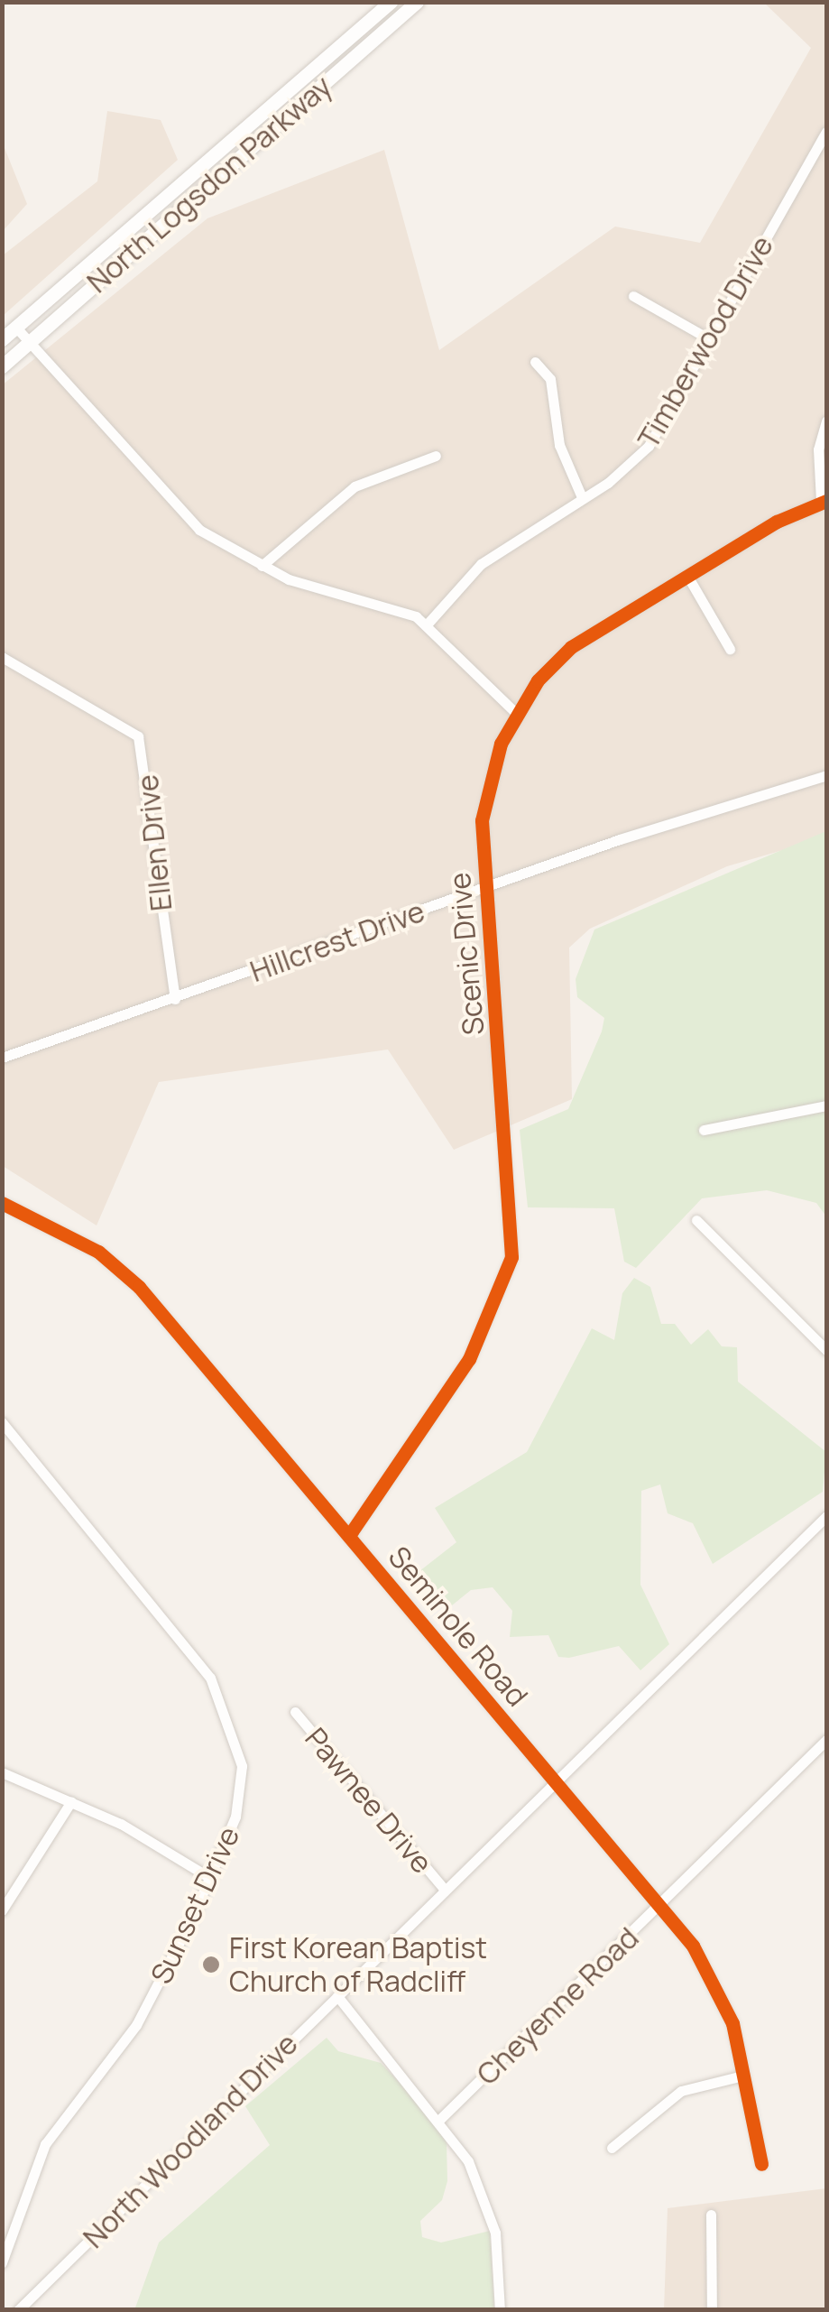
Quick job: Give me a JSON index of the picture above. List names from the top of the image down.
{
  "streets": {
    "main road": ["North Logsdon Parkway"],
    "street": [
      "Timberwood Drive",
      "Ellen Drive",
      "Hillcrest Drive",
      "Scenic Drive",
      "Seminole Road",
      "Pawnee Drive",
      "Sunset Drive",
      "Cheyenne Road",
      "North Woodland Drive"
    ]
  },
  "crossings": [
    ["Ellen Drive", "Hillcrest Drive"],
    ["Hillcrest Drive", "Scenic Drive"],
    ["Scenic Drive", "Seminole Road"],
    ["Seminole Road", "Cheyenne Road"],
    ["Seminole Road", "North Woodland Drive"],
    ["Pawnee Drive", "North Woodland Drive"]
  ],
  "places": ["First Korean Baptist Church of Radcliff"]
}
